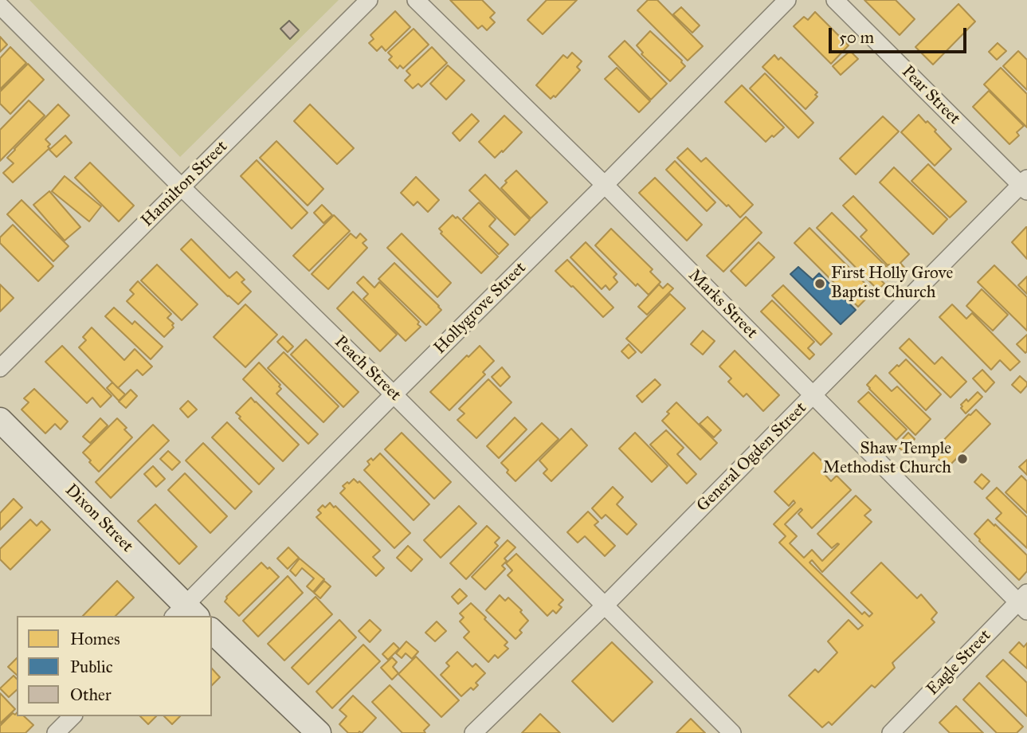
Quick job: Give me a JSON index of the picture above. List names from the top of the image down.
{
  "streets": {
    "street": [
      "Pear Street",
      "Hamilton Street",
      "Marks Street",
      "Hollygrove Street",
      "Peach Street",
      "General Ogden Street",
      "Dixon Street",
      "Eagle Street"
    ]
  },
  "crossings": [
    ["Pear Street", "General Ogden Street"],
    ["Hamilton Street", "Peach Street"],
    ["Marks Street", "Hollygrove Street"],
    ["Marks Street", "General Ogden Street"],
    ["Marks Street", "Eagle Street"],
    ["Hollygrove Street", "Peach Street"],
    ["Hollygrove Street", "Dixon Street"],
    ["Peach Street", "General Ogden Street"]
  ],
  "places": ["First Holly Grove Baptist Church", "Shaw Temple Methodist Church"],
  "legend": ["Homes", "Public", "Other"],
  "scale_bar": "50 m"
}
